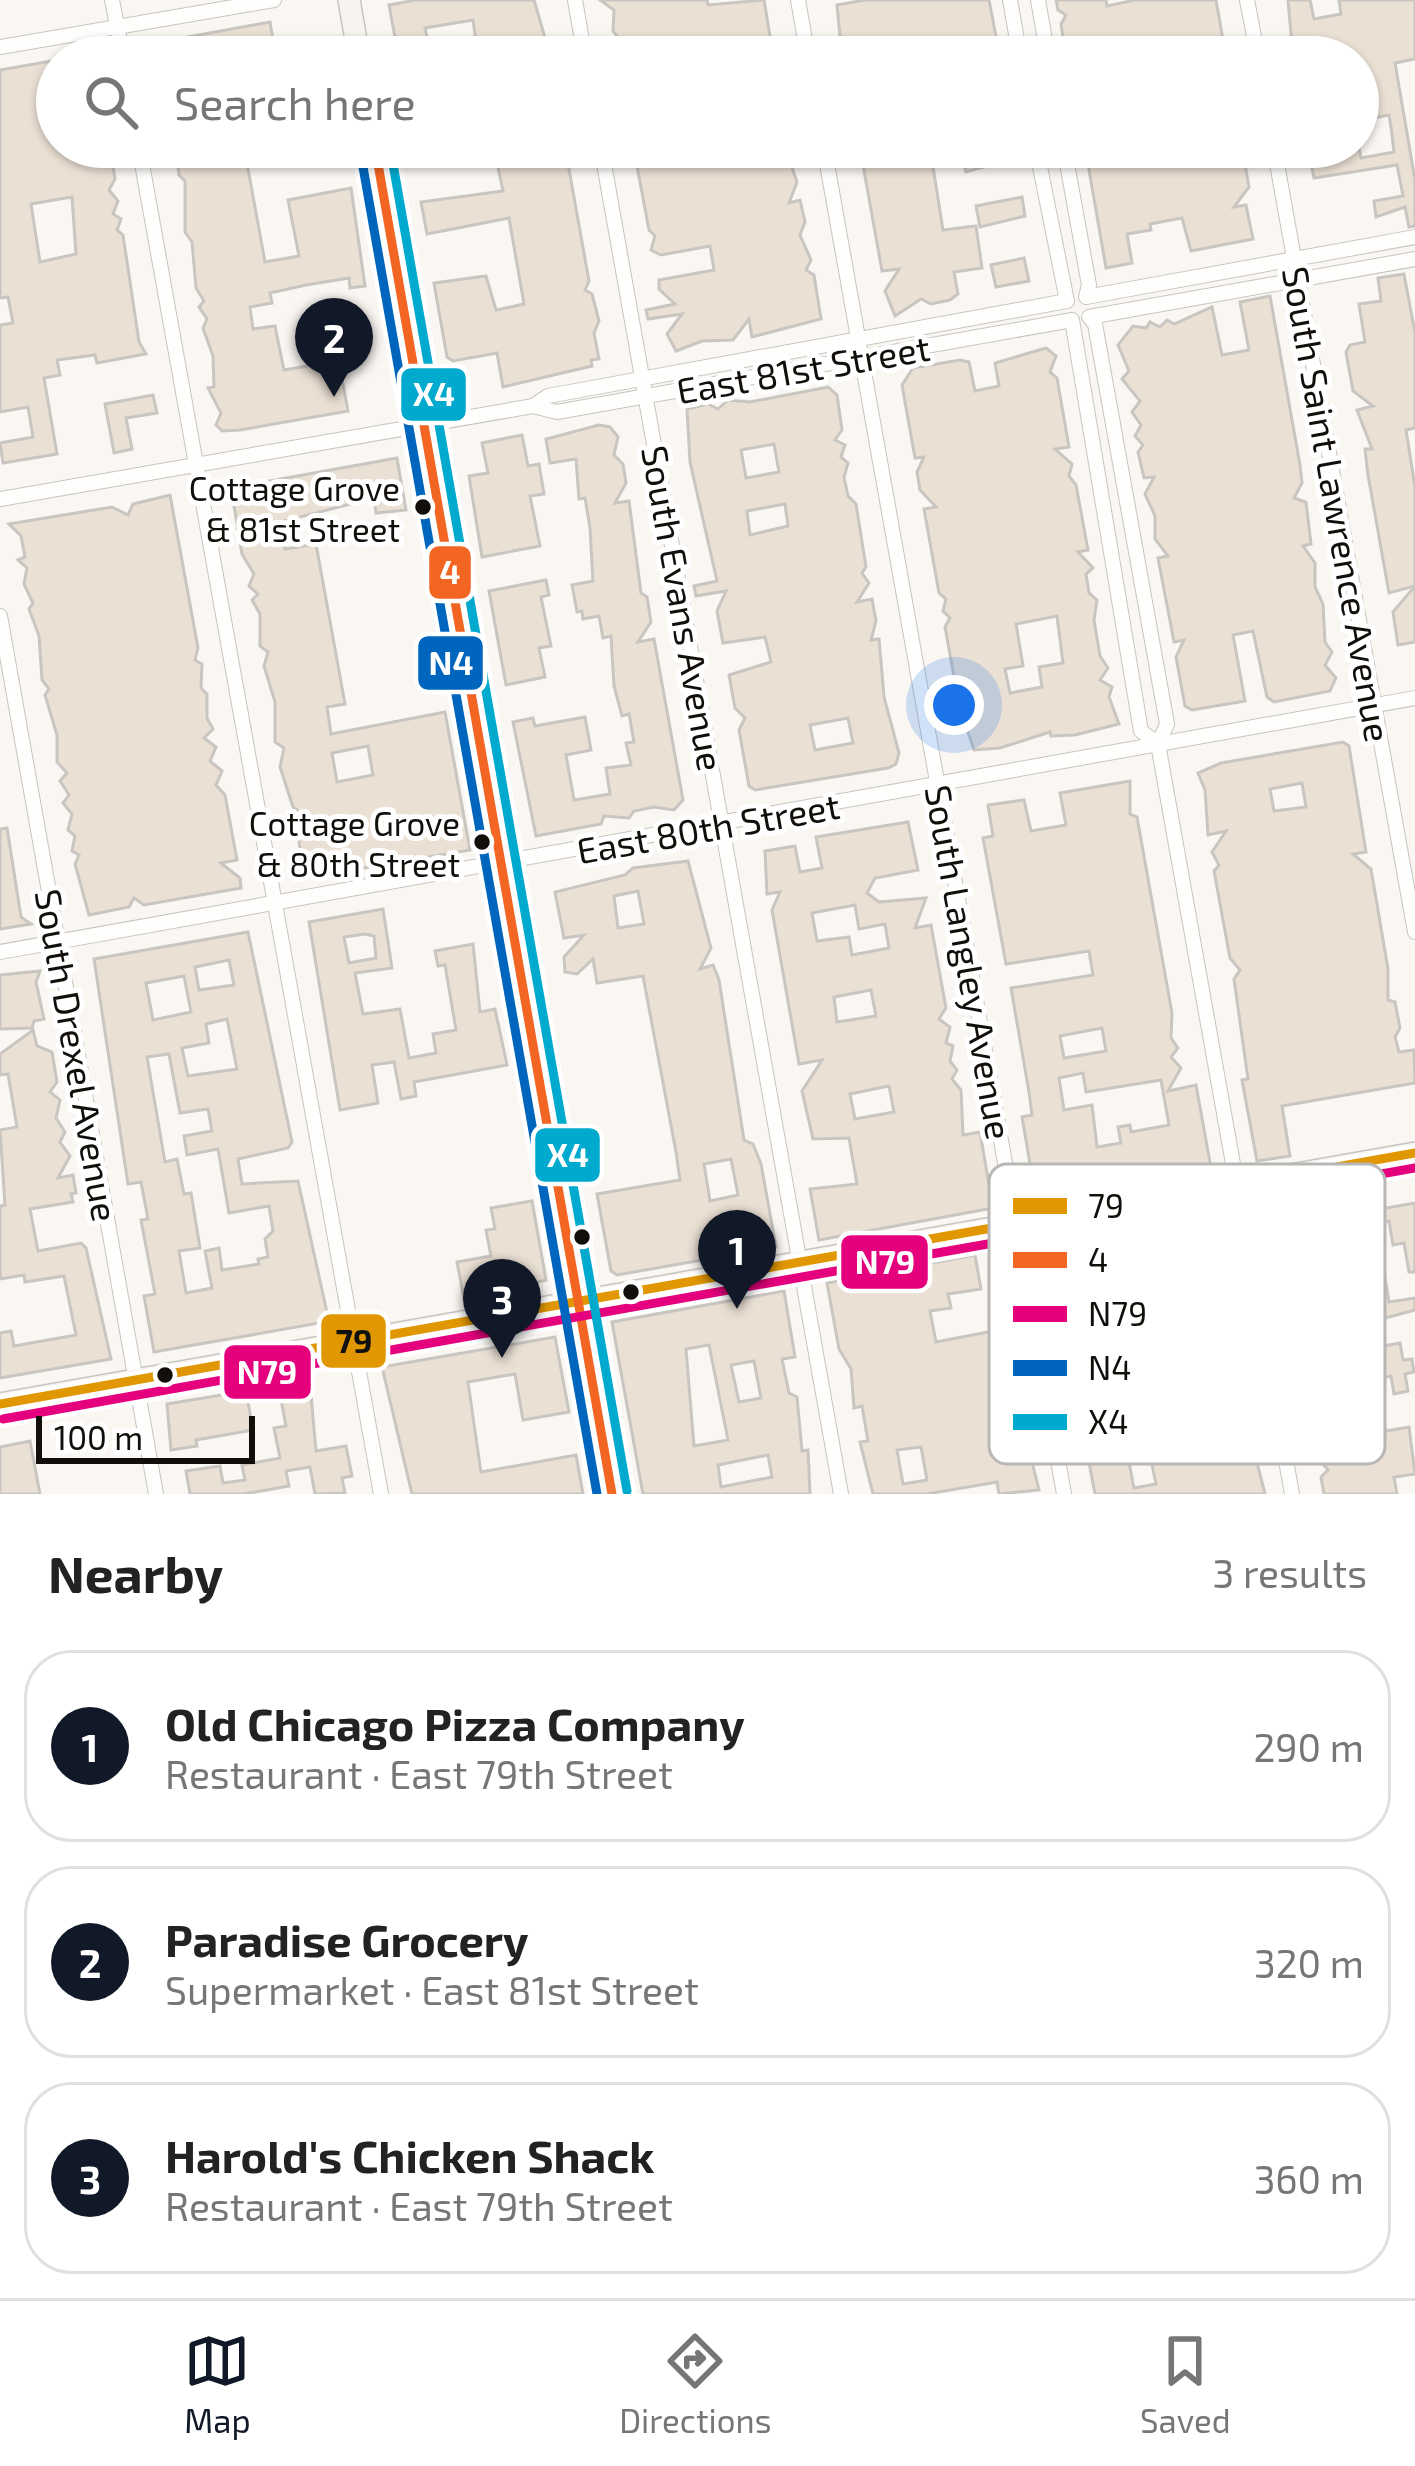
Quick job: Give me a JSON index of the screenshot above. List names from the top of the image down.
{
  "streets": {
    "street": [
      "East 81st Street",
      "South Saint Lawrence Avenue",
      "South Evans Avenue",
      "East 80th Street",
      "South Langley Avenue",
      "South Drexel Avenue"
    ]
  },
  "crossings": [
    ["East 81st Street", "South Evans Avenue"],
    ["East 81st Street", "South Langley Avenue"],
    ["South Saint Lawrence Avenue", "East 80th Street"],
    ["South Evans Avenue", "East 80th Street"],
    ["East 80th Street", "South Langley Avenue"],
    ["East 80th Street", "South Drexel Avenue"]
  ],
  "places": ["Cottage Grove & 81st Street", "Cottage Grove & 80th Street"],
  "lines": [
    "transit line 4",
    "transit line N4",
    "transit line X4",
    "transit line 79",
    "transit line N79"
  ],
  "legend": [
    "79",
    "4",
    "N79",
    "N4",
    "X4"
  ],
  "scale_bar": "100 m",
  "page": {
    "search": "Search here",
    "pins": ["2", "1", "3"],
    "scale": "100 m",
    "heading": ["Nearby", "3 results"],
    "list": [
      {
        "mark": "1",
        "name": "Old Chicago Pizza Company",
        "note": "Restaurant · East 79th Street",
        "value": "290 m"
      },
      {
        "mark": "2",
        "name": "Paradise Grocery",
        "note": "Supermarket · East 81st Street",
        "value": "320 m"
      },
      {
        "mark": "3",
        "name": "Harold's Chicken Shack",
        "note": "Restaurant · East 79th Street",
        "value": "360 m"
      }
    ],
    "nav": ["Map", "Directions", "Saved"]
  }
}
